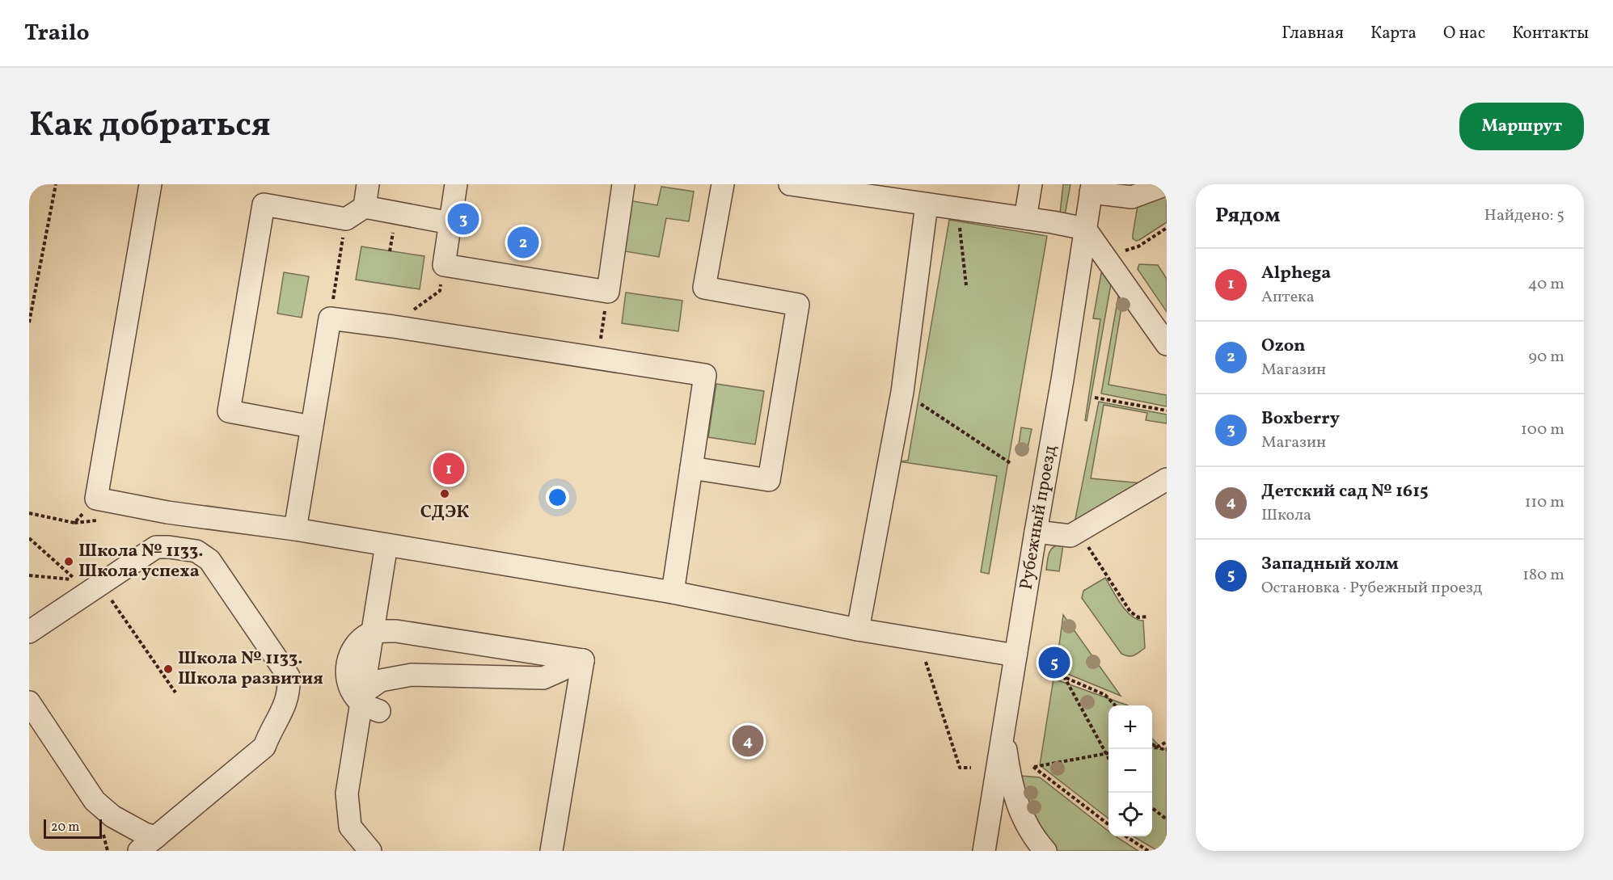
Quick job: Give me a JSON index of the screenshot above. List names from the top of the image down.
{
  "streets": {
    "street": ["Рубежный проезд"]
  },
  "places": ["СДЭК", "Школа № 1133. Школа успеха", "Школа № 1133. Школа развития"],
  "scale_bar": "20 m",
  "page": {
    "header": "Trailo",
    "nav": [
      "Главная",
      "Карта",
      "О нас",
      "Контакты"
    ],
    "title": "Как добраться",
    "buttons": "Маршрут",
    "heading": ["Рядом", "Найдено: 5"],
    "pins": [
      "3",
      "2",
      "1",
      "5",
      "4"
    ],
    "list": [
      {
        "mark": "1",
        "name": "Alphega",
        "note": "Аптека",
        "value": "40 m"
      },
      {
        "mark": "2",
        "name": "Ozon",
        "note": "Магазин",
        "value": "90 m"
      },
      {
        "mark": "3",
        "name": "Boxberry",
        "note": "Магазин",
        "value": "100 m"
      },
      {
        "mark": "4",
        "name": "Детский сад № 1615",
        "note": "Школа",
        "value": "110 m"
      },
      {
        "mark": "5",
        "name": "Западный холм",
        "note": "Остановка · Рубежный проезд",
        "value": "180 m"
      }
    ],
    "map_buttons": ["+", "−"],
    "scale": "20 m"
  }
}
